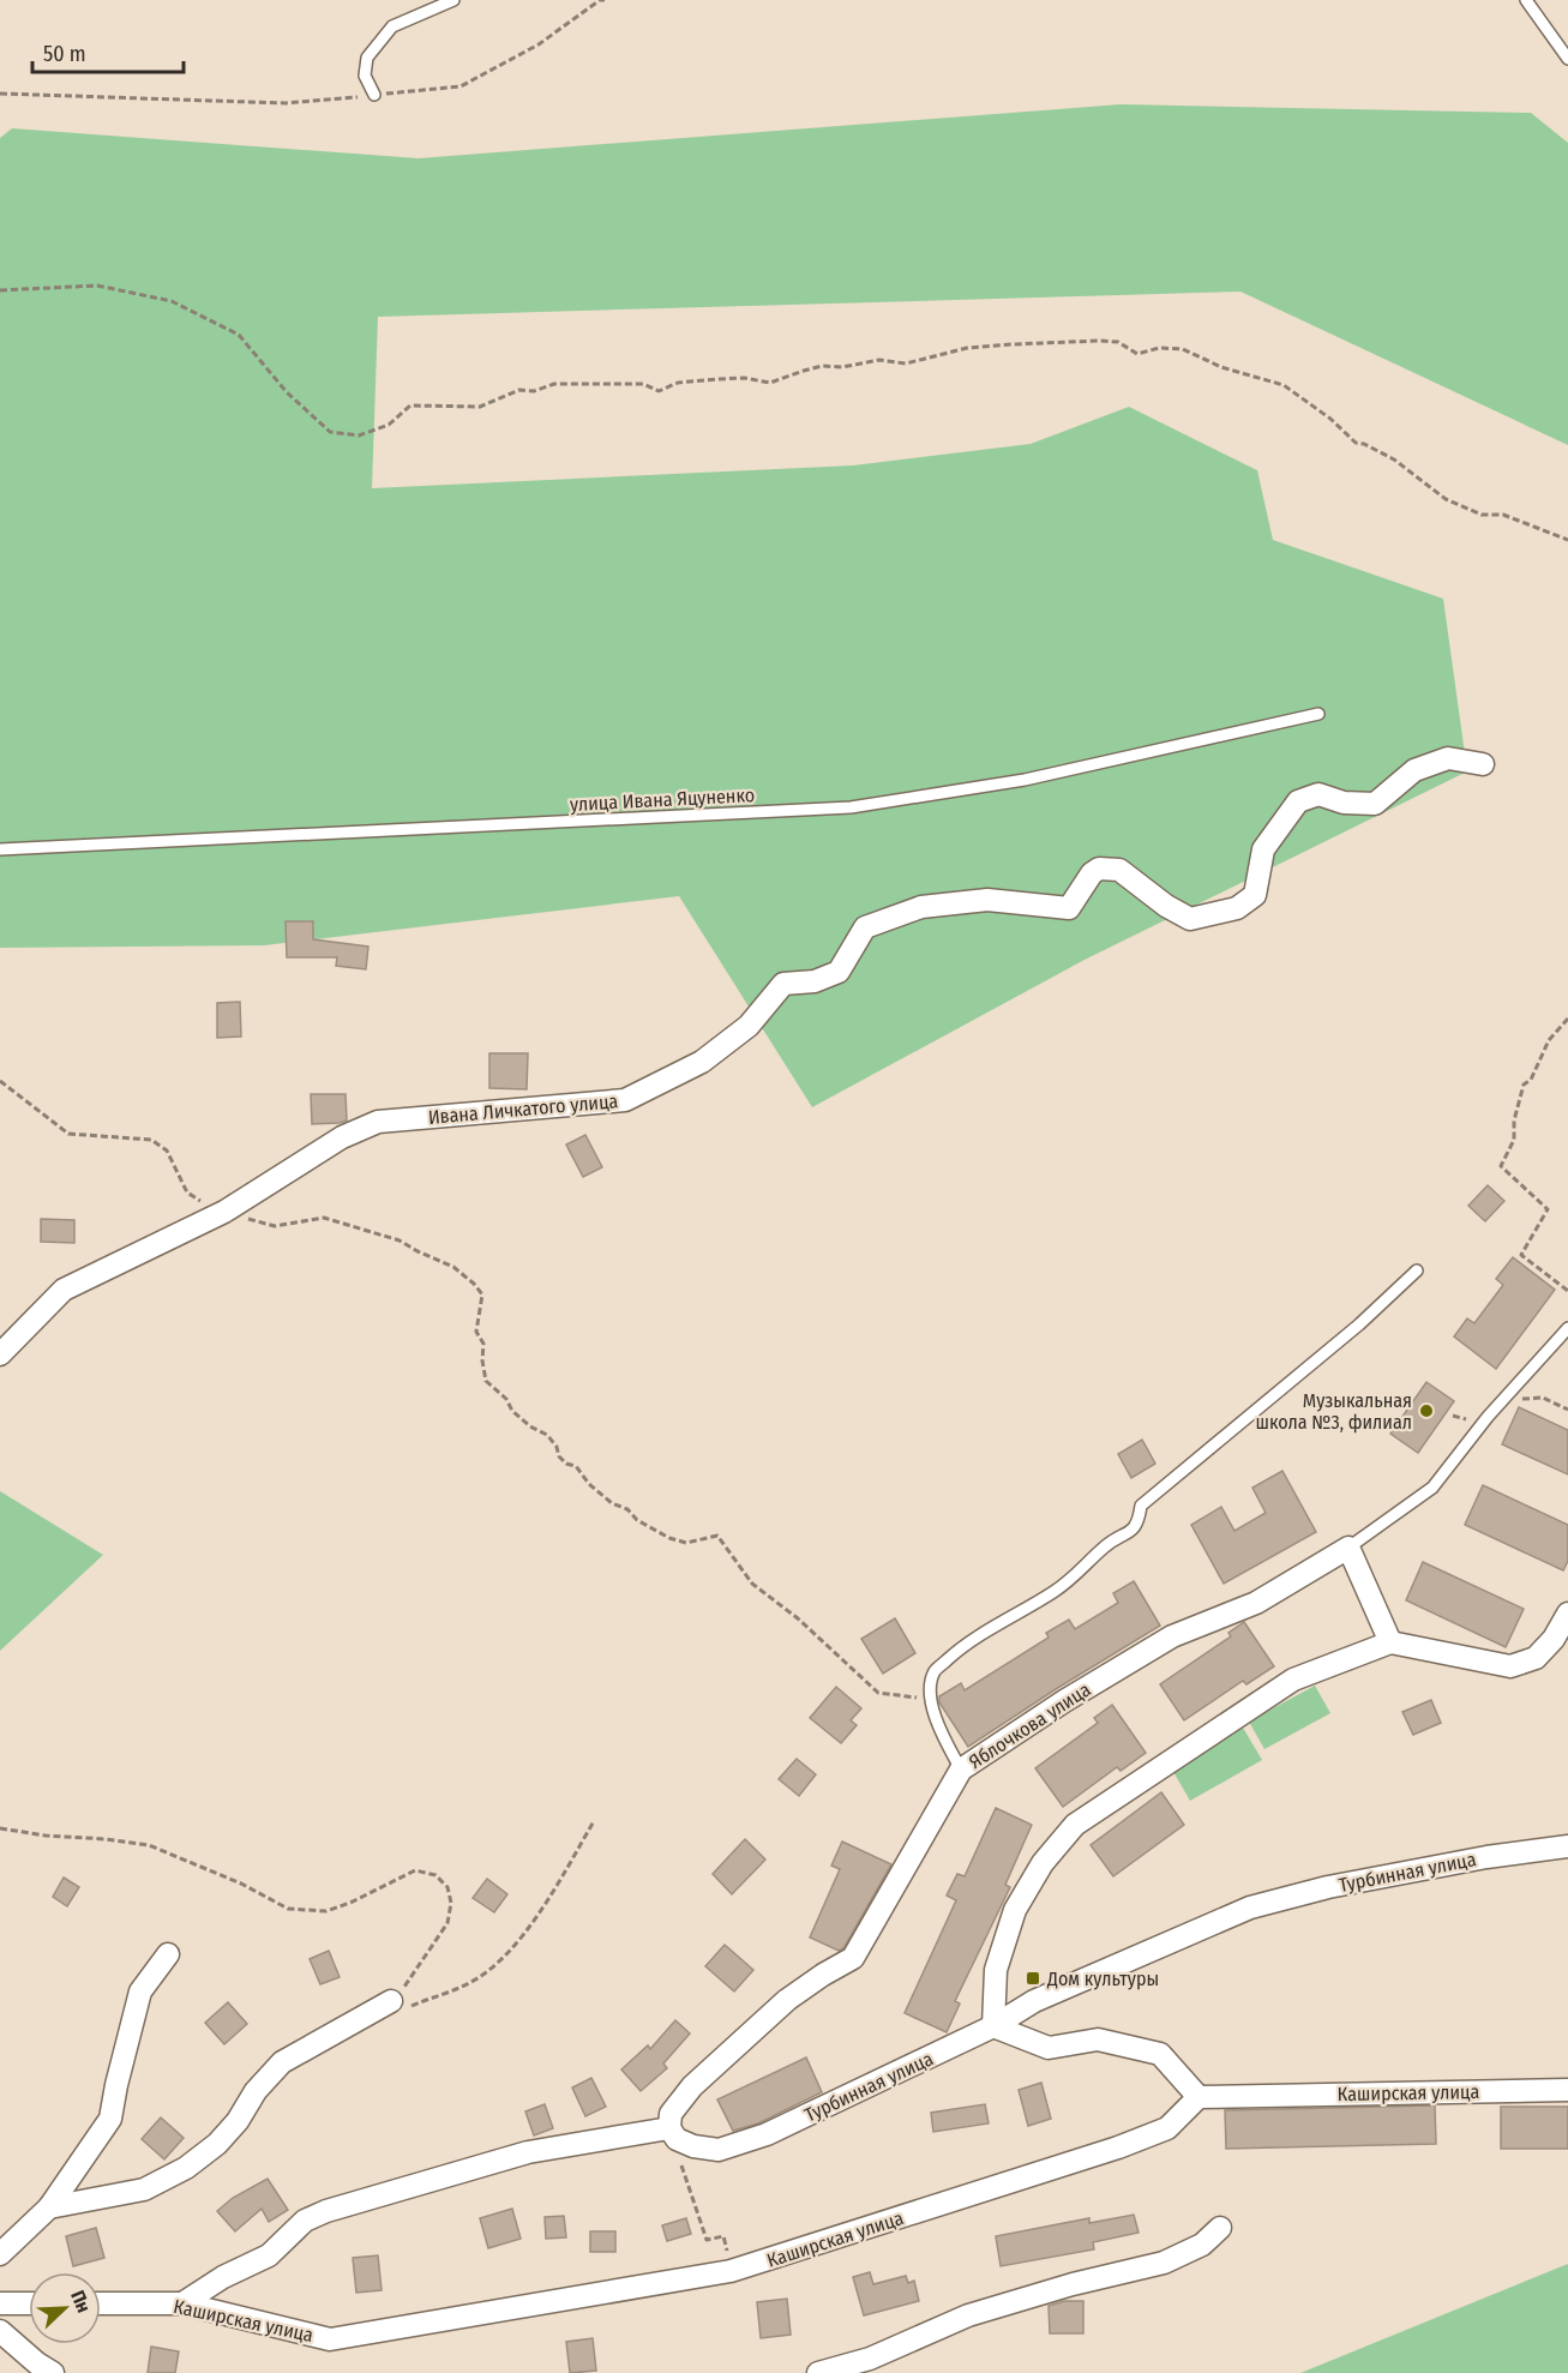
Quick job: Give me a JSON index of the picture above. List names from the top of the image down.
{
  "streets": {
    "street": [
      "Ивана Личкатого улица",
      "Яблочкова улица",
      "Турбинная улица",
      "Каширская улица"
    ],
    "lane": ["улица Ивана Яцуненко"]
  },
  "crossings": [
    ["Яблочкова улица", "Турбинная улица"]
  ],
  "places": {
    "other": ["Музыкальная школа №3, филиал"],
    "transit": ["Дом культуры"]
  },
  "scale_bar": "50 m",
  "north": "top right"
}
